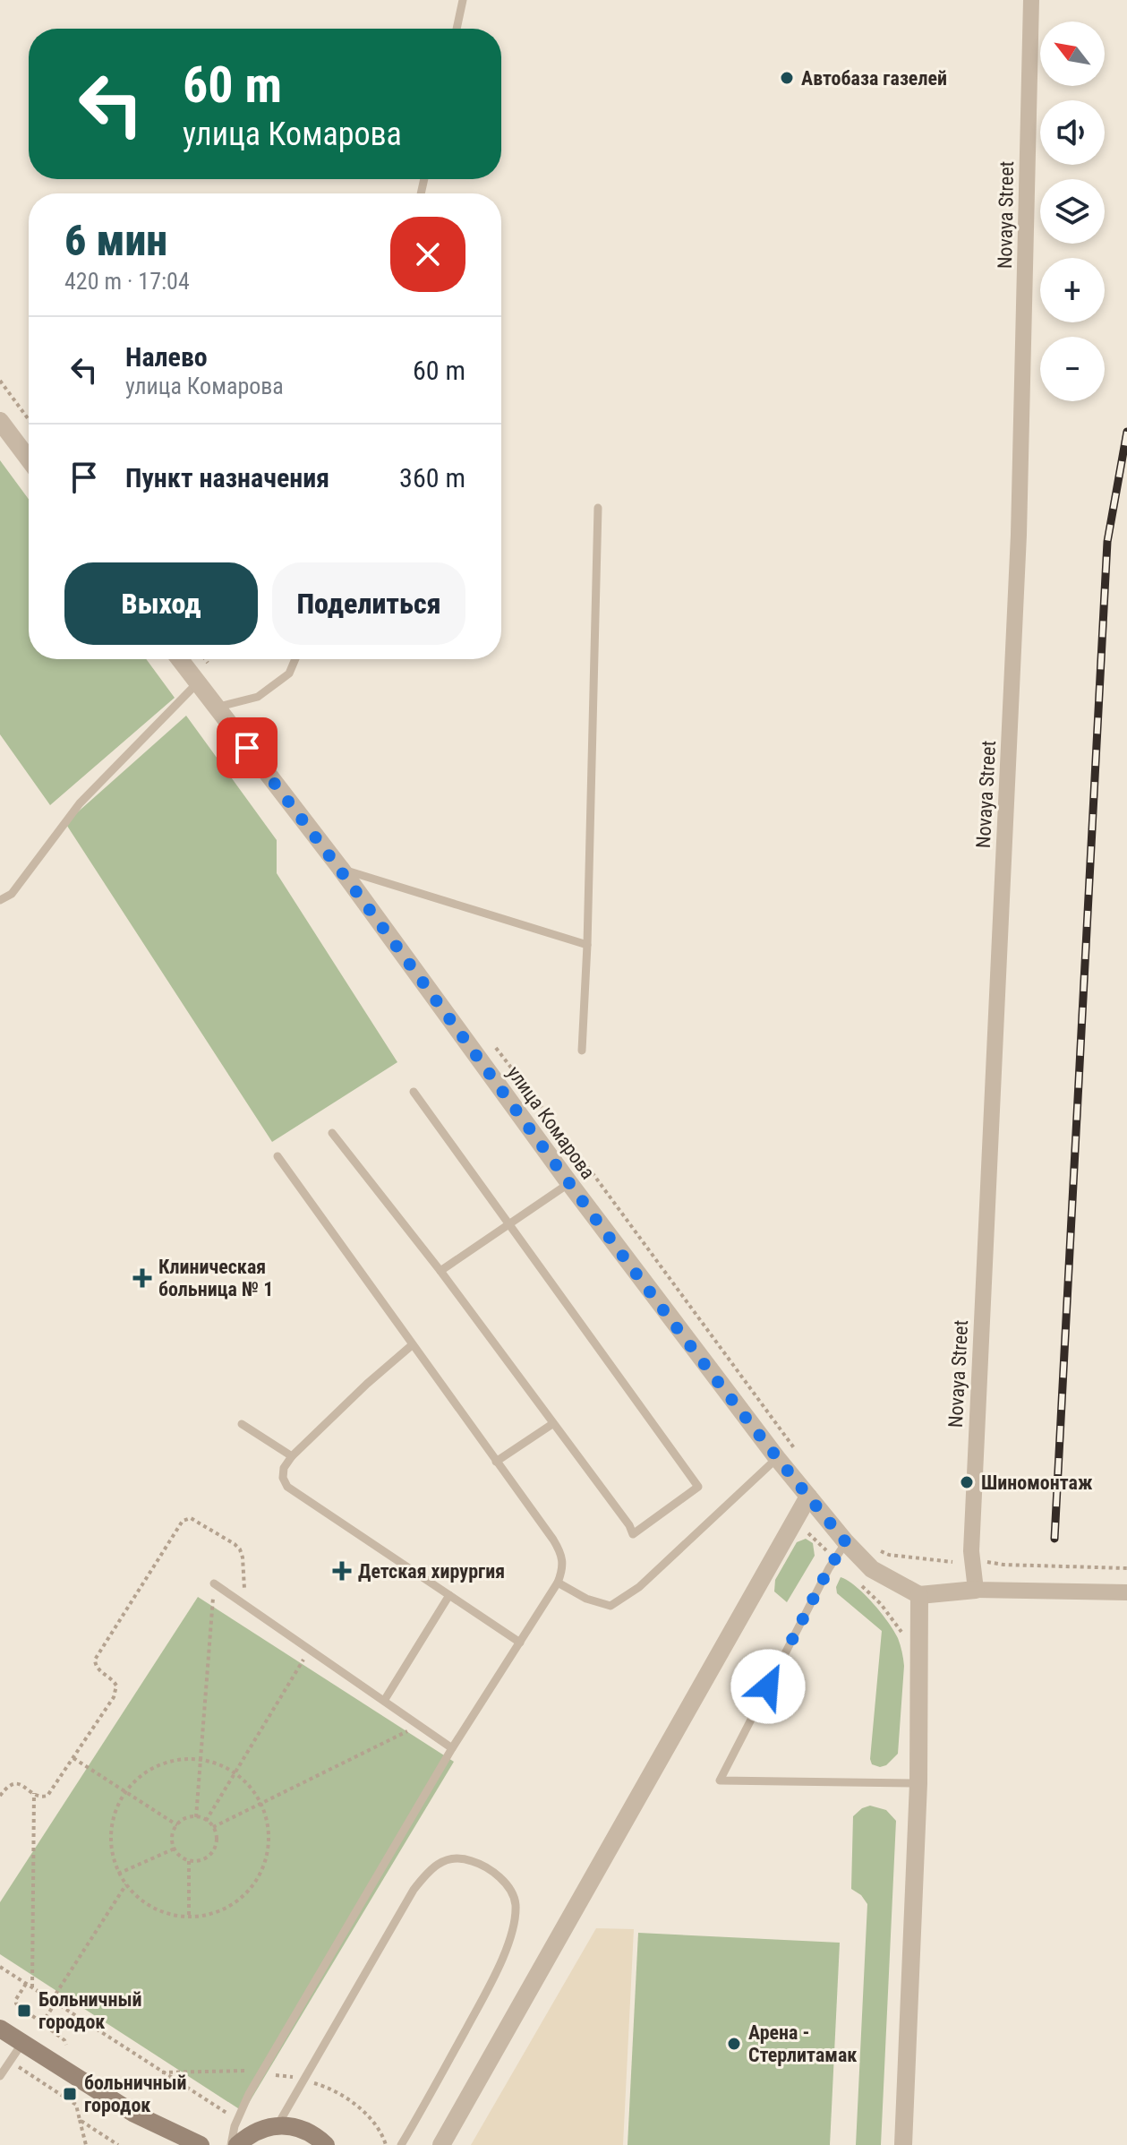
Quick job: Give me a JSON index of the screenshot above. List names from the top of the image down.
{
  "streets": {
    "street": ["Novaya Street", "улица Комарова"]
  },
  "places": {
    "other": ["Автобаза газелей", "Шиномонтаж", "Арена - Стерлитамак"],
    "health": ["Клиническая больница № 1", "Детская хирургия"],
    "transit": ["Больничный городок", "больничный городок"]
  },
  "north": "top left",
  "page": {
    "map_buttons": ["+", "−"],
    "turn": ["60 m", "улица Комарова"],
    "heading": ["6 мин", "420 m · 17:04"],
    "list": [
      {
        "name": "Налево",
        "note": "улица Комарова",
        "value": "60 m"
      },
      {
        "name": "Пункт назначения",
        "value": "360 m"
      }
    ],
    "buttons": ["Выход", "Поделиться"]
  }
}
